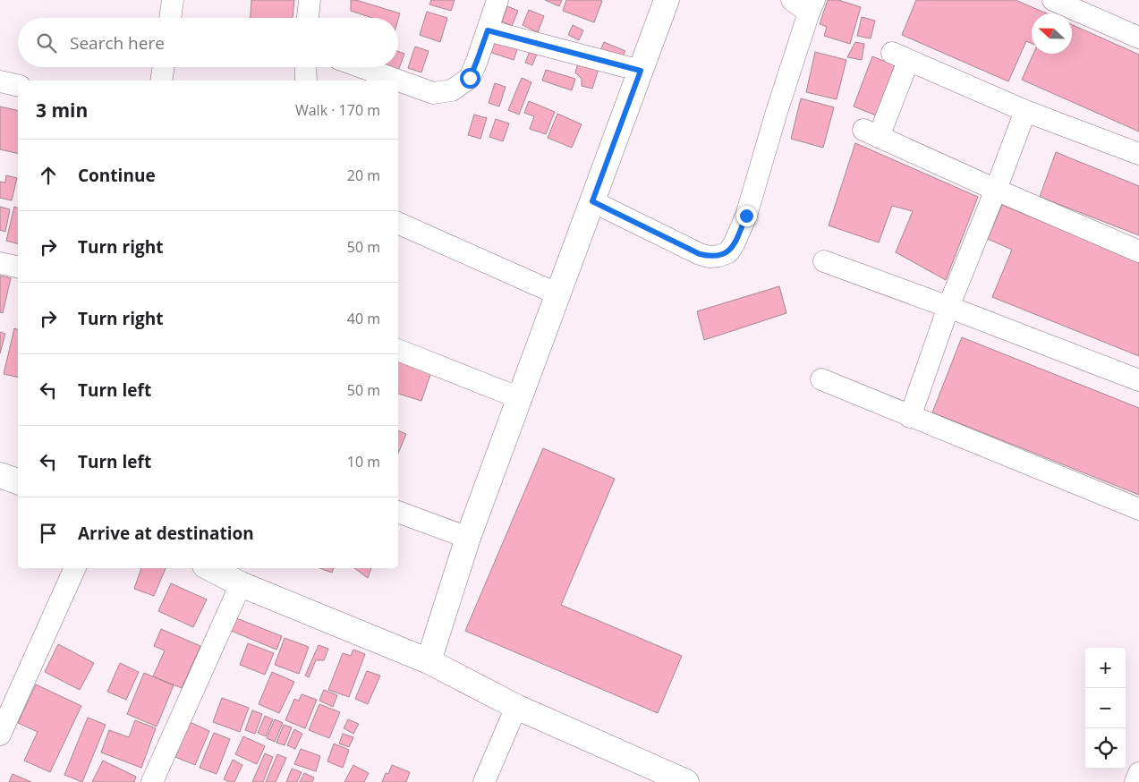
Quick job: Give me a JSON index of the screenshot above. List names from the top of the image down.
{
  "north": "left",
  "page": {
    "search": "Search here",
    "heading": ["3 min", "Walk · 170 m"],
    "list": [
      ["Continue", "20 m"],
      ["Turn right", "50 m"],
      ["Turn right", "40 m"],
      ["Turn left", "50 m"],
      ["Turn left", "10 m"],
      "Arrive at destination"
    ],
    "map_buttons": ["+", "−"]
  }
}
